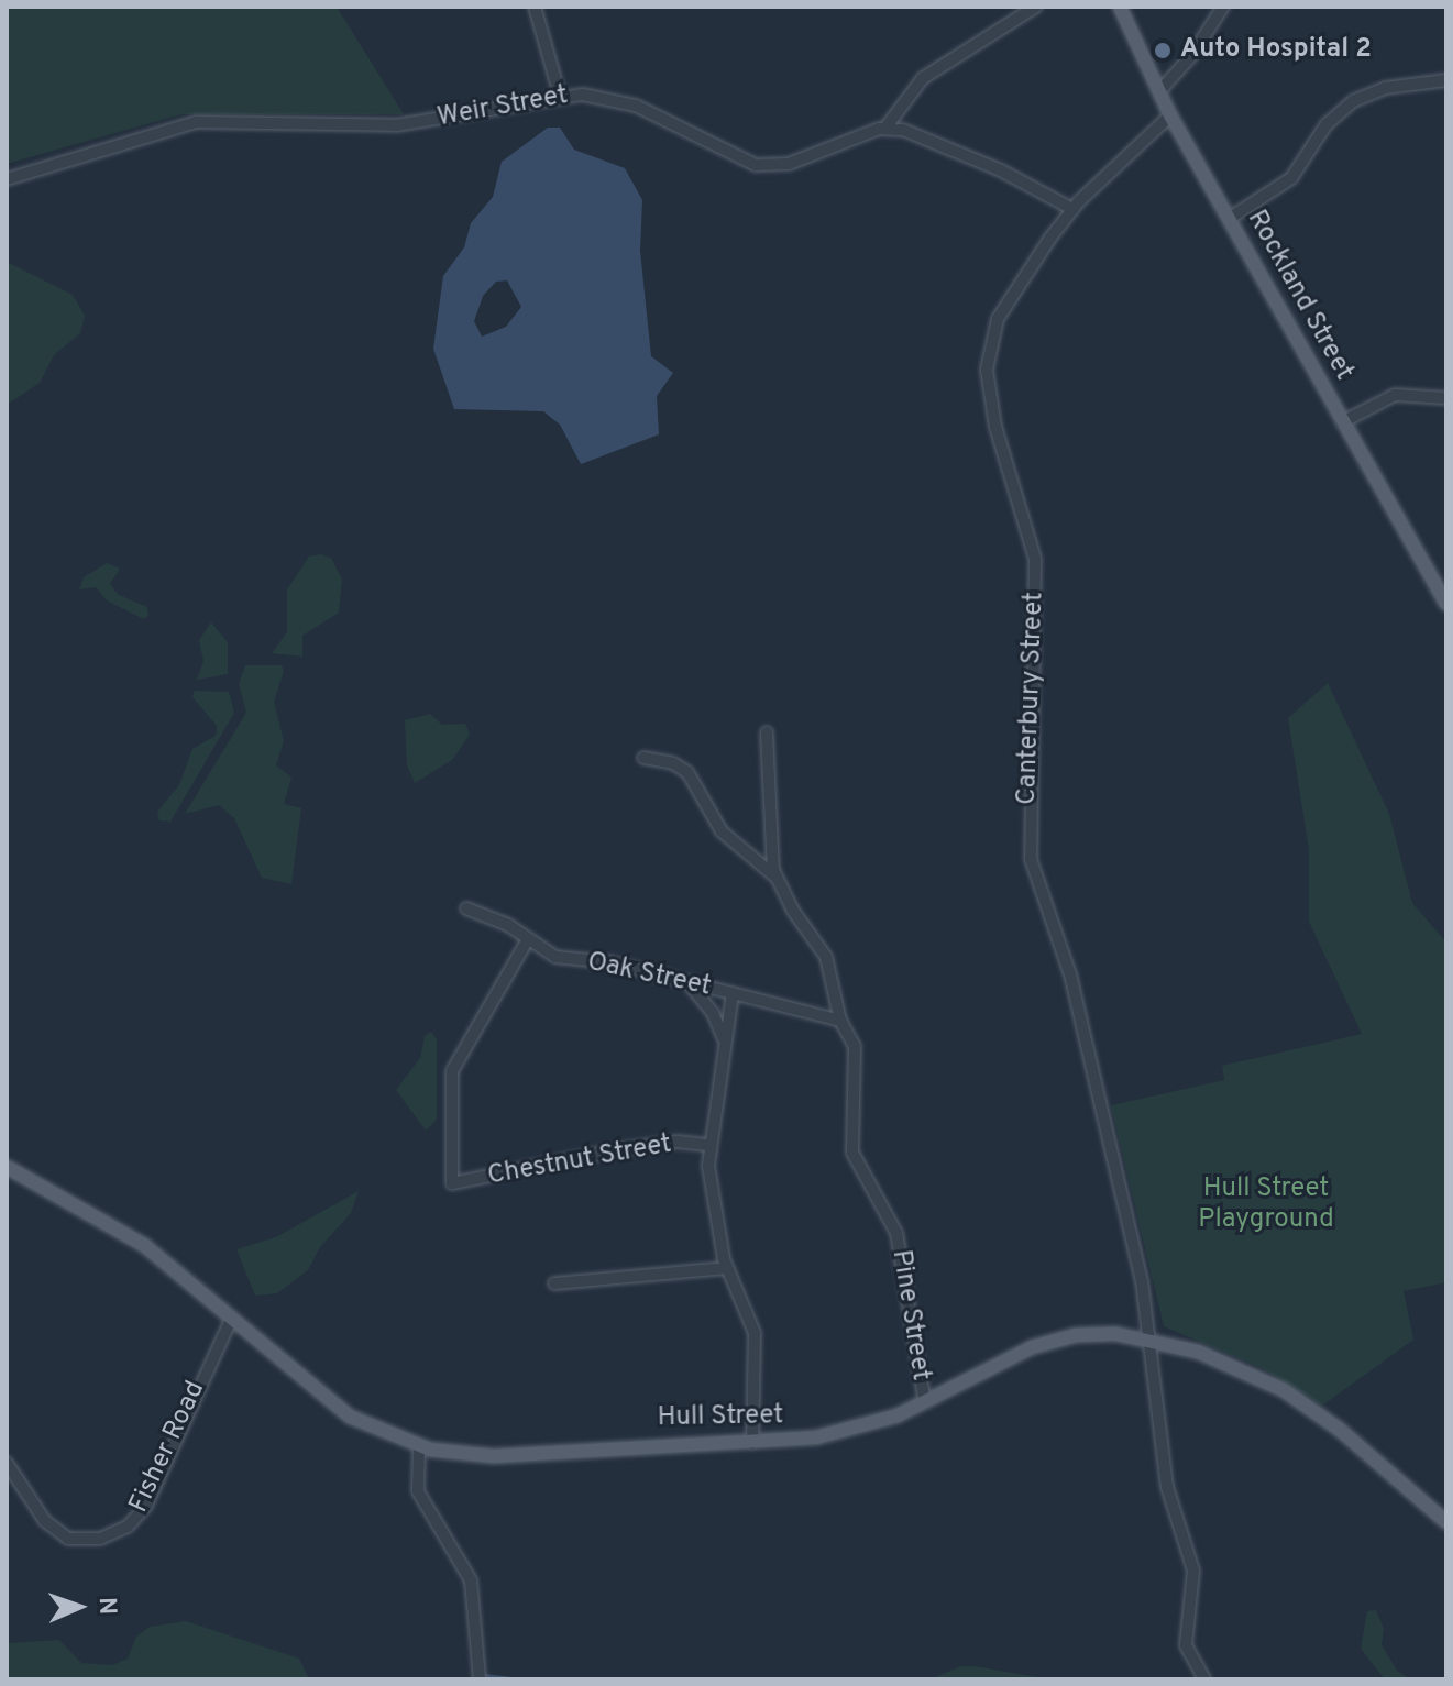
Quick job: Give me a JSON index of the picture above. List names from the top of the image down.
{
  "streets": {
    "main road": ["Rockland Street", "Hull Street"],
    "street": [
      "Weir Street",
      "Canterbury Street",
      "Oak Street",
      "Chestnut Street",
      "Pine Street",
      "Fisher Road"
    ]
  },
  "crossings": [
    ["Rockland Street", "Canterbury Street"],
    ["Canterbury Street", "Hull Street"],
    ["Oak Street", "Chestnut Street"],
    ["Oak Street", "Pine Street"],
    ["Pine Street", "Hull Street"],
    ["Hull Street", "Fisher Road"]
  ],
  "parks": ["Hull Street Playground"],
  "places": ["Auto Hospital 2"],
  "north": "right"
}
